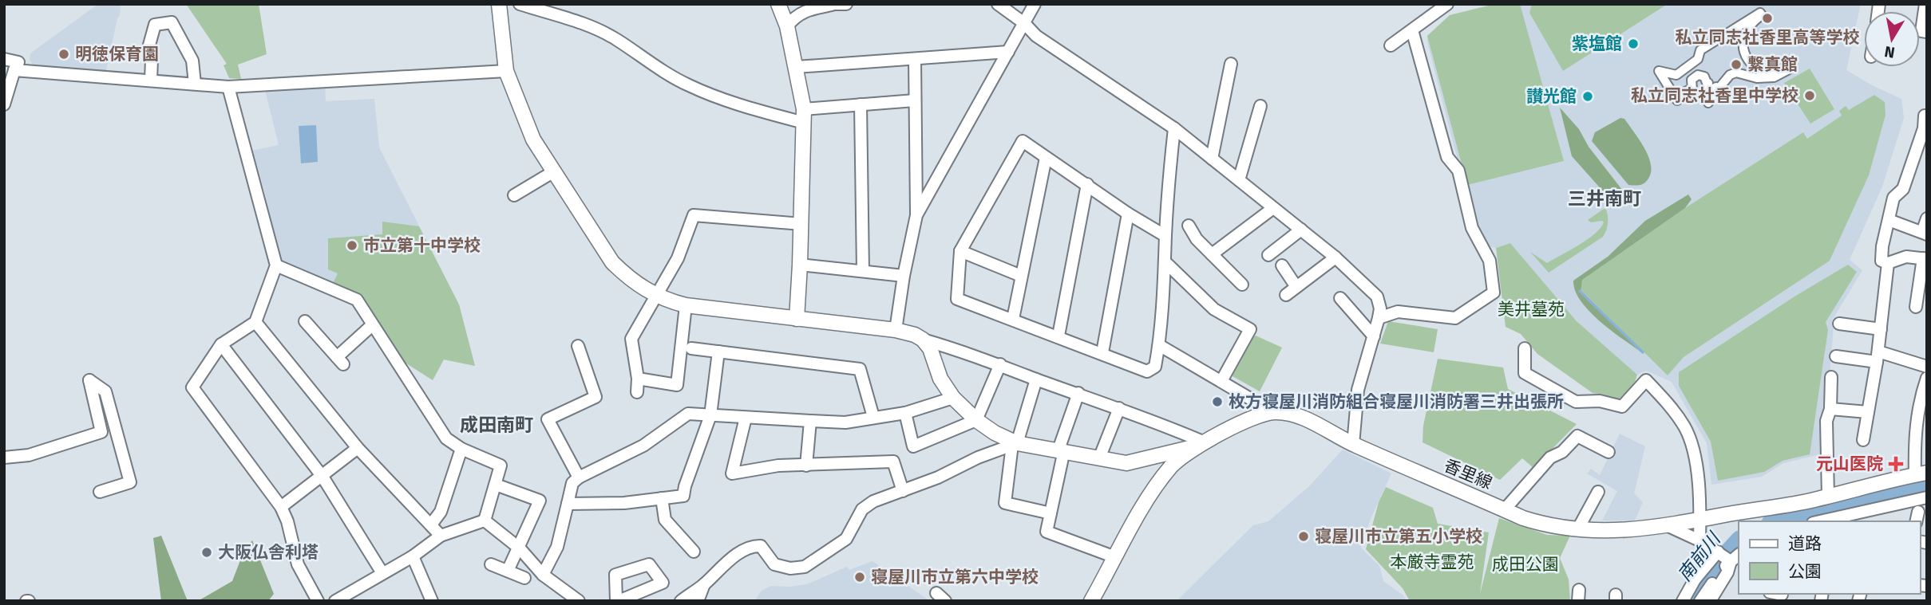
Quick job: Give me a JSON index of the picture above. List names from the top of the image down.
{
  "streets": {
    "street": ["香里線"]
  },
  "districts": ["三井南町", "成田南町"],
  "water": ["南前川"],
  "parks": ["美井墓苑", "本厳寺霊苑", "成田公園"],
  "places": {
    "other": [
      "私立同志社香里高等学校",
      "紫塩館",
      "明徳保育園",
      "繋真館",
      "私立同志社香里中学校",
      "讃光館",
      "市立第十中学校",
      "枚方寝屋川消防組合寝屋川消防署三井出張所",
      "寝屋川市立第五小学校",
      "大阪仏舎利塔",
      "寝屋川市立第六中学校"
    ],
    "health": ["元山医院"]
  },
  "legend": ["道路", "公園"],
  "north": "bottom"
}
